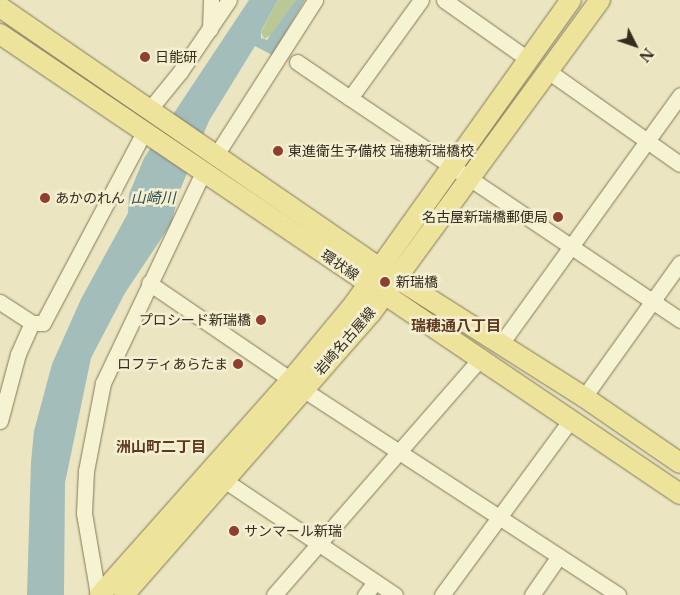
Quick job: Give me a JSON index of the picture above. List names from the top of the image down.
{
  "streets": {
    "main road": ["環状線", "岩崎名古屋線"]
  },
  "crossings": [
    ["環状線", "岩崎名古屋線"]
  ],
  "districts": ["瑞穂通八丁目", "洲山町二丁目"],
  "water": ["山崎川"],
  "places": [
    "日能研",
    "東進衛生予備校 瑞穂新瑞橋校",
    "あかのれん",
    "名古屋新瑞橋郵便局",
    "新瑞橋",
    "プロシード新瑞橋",
    "ロフティあらたま",
    "サンマール新瑞"
  ],
  "north": "bottom right"
}
